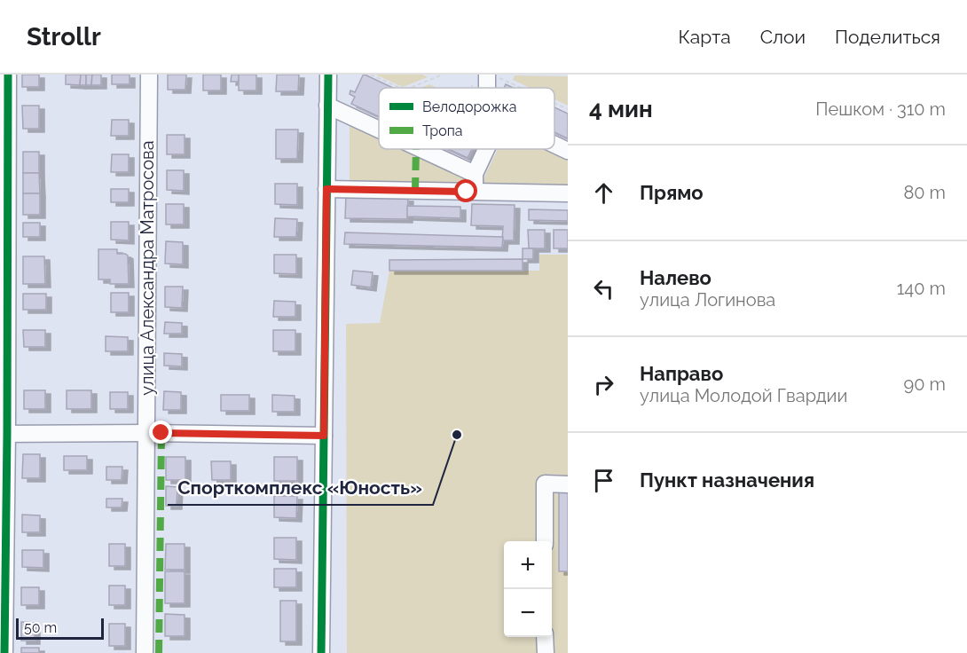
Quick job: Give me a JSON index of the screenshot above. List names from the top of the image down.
{
  "streets": {
    "street": ["улица Александра Матросова"]
  },
  "places": ["Спорткомплекс «Юность»"],
  "legend": ["Велодорожка", "Тропа"],
  "scale_bar": "50 m",
  "page": {
    "header": "Strollr",
    "nav": ["Карта", "Слои", "Поделиться"],
    "heading": ["4 мин", "Пешком · 310 m"],
    "list": [
      ["Прямо", "80 m"],
      ["Налево", "улица Логинова", "140 m"],
      ["Направо", "улица Молодой Гвардии", "90 m"],
      "Пункт назначения"
    ],
    "map_buttons": ["+", "−"],
    "scale": "50 m"
  }
}
